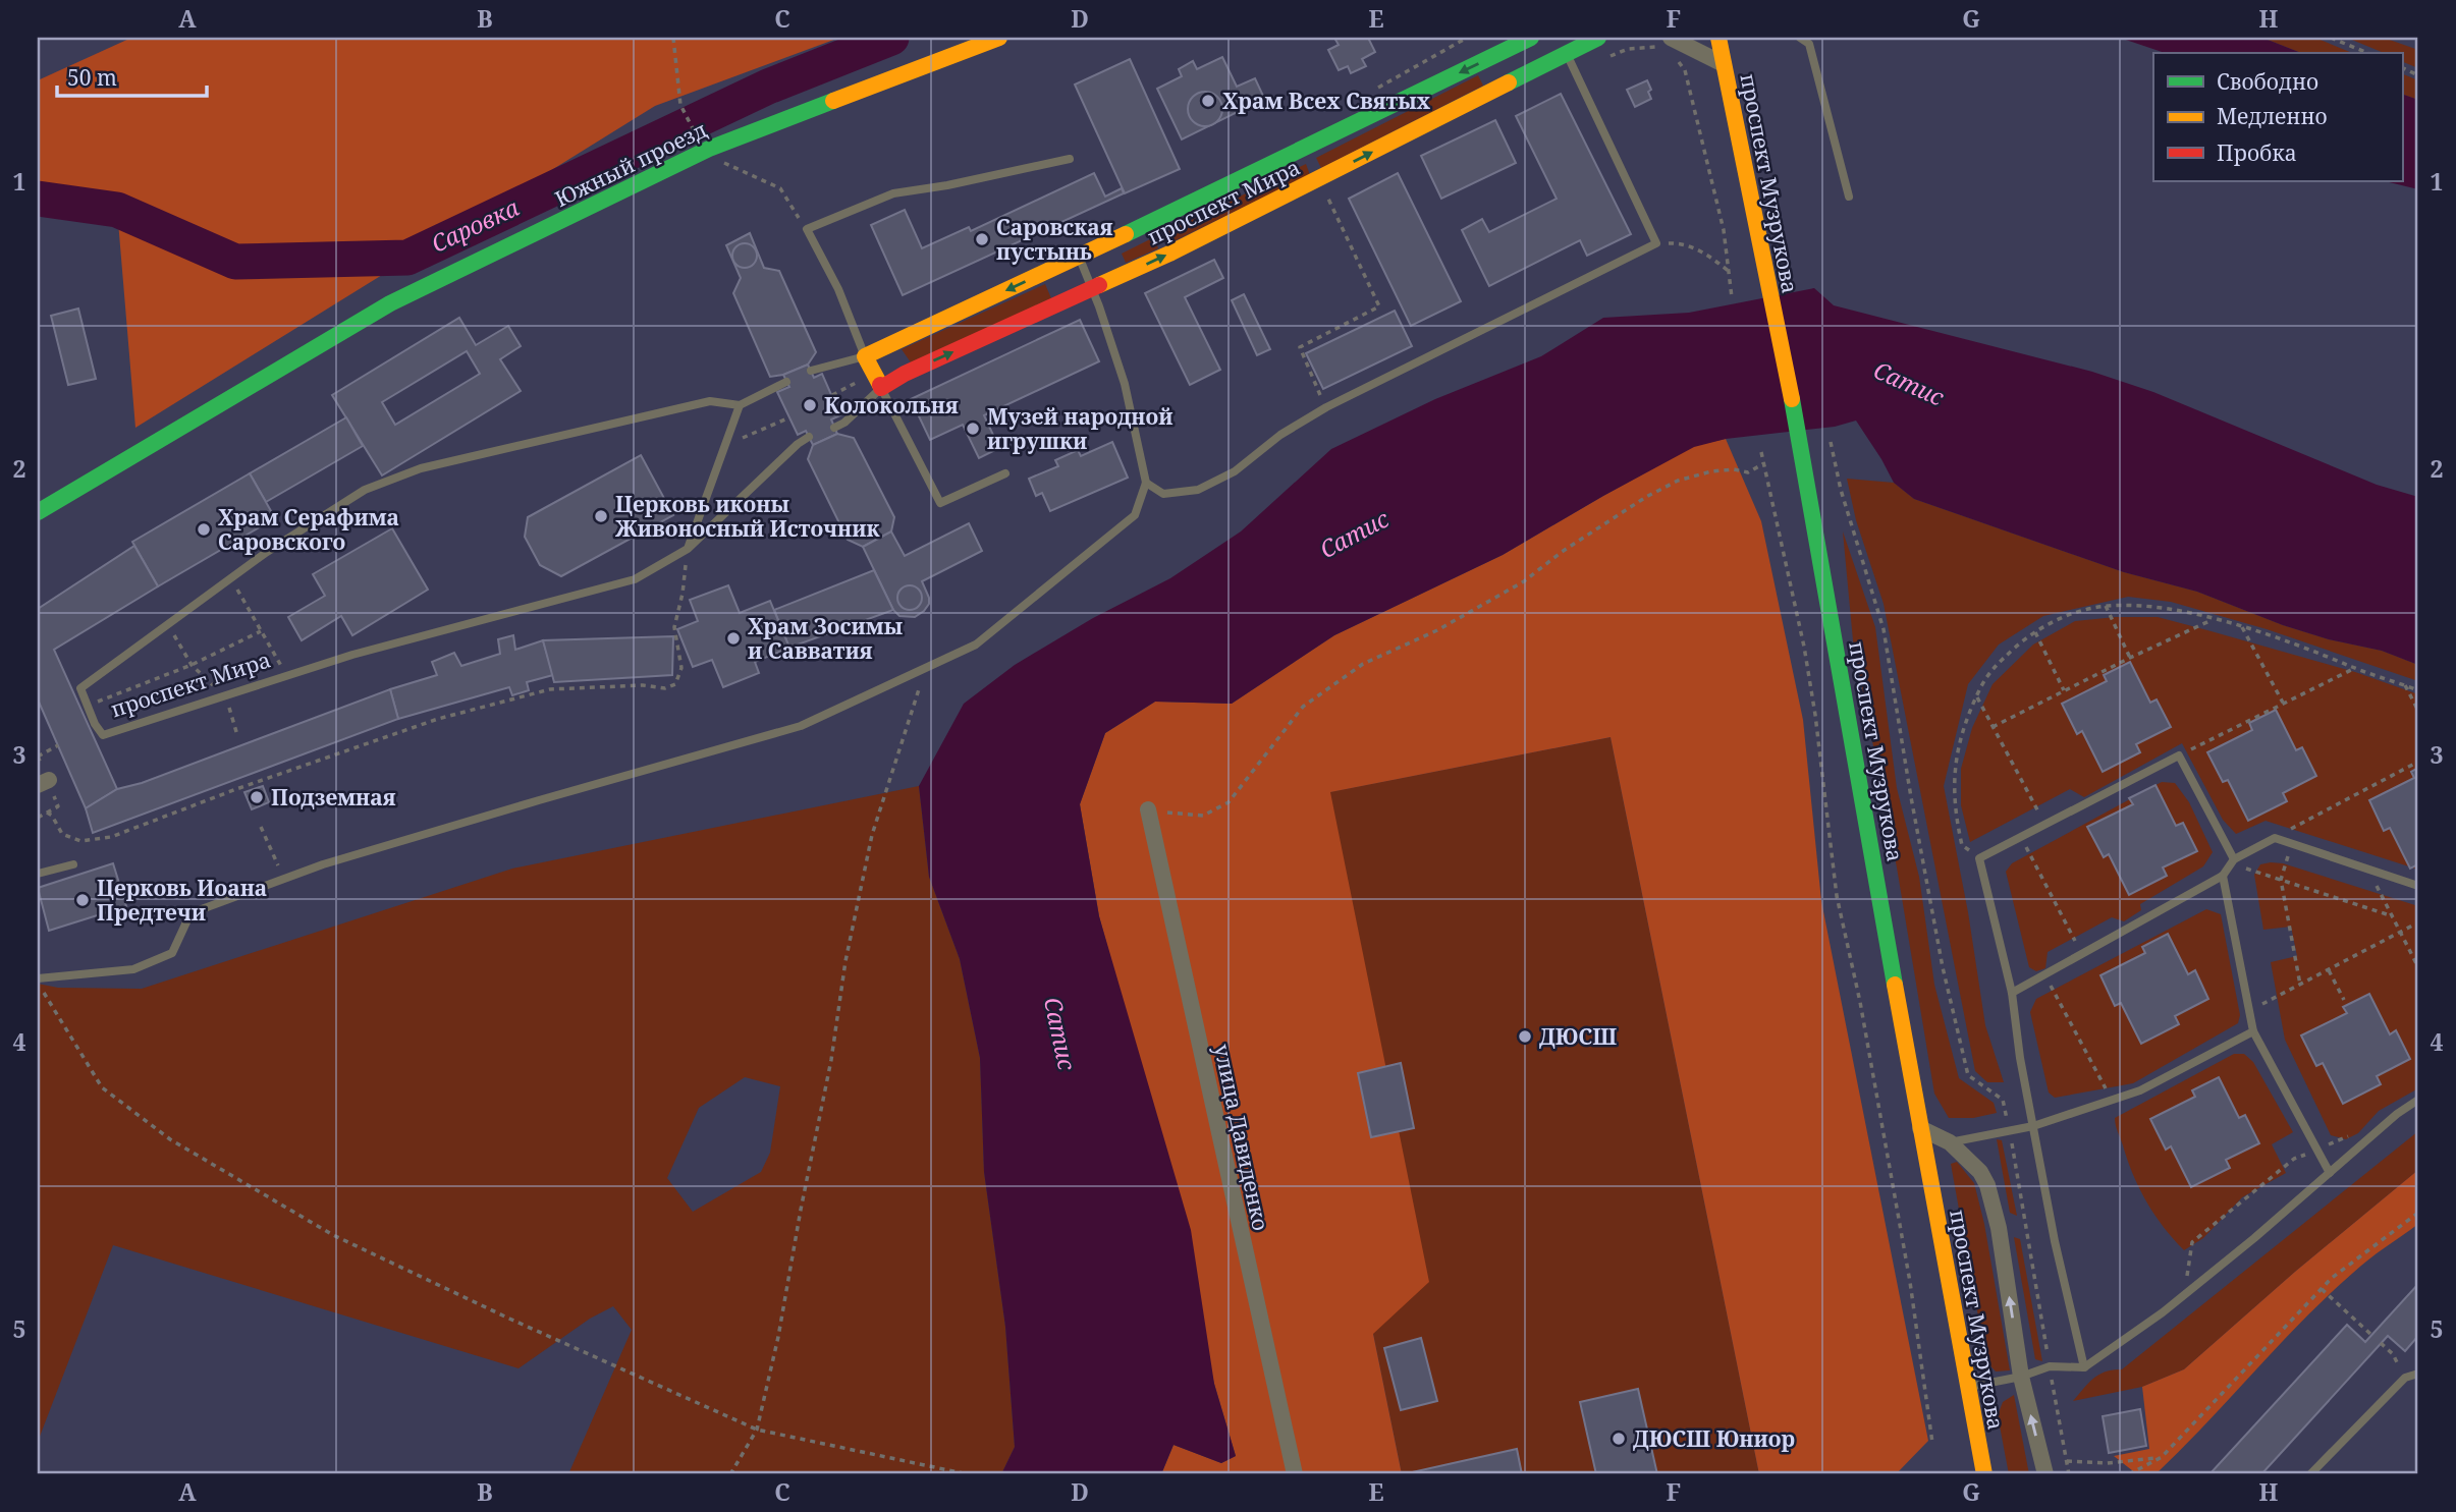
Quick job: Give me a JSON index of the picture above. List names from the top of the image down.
{
  "streets": {
    "street": [
      "Южный проезд",
      "проспект Музрукова",
      "проспект Мира",
      "улица Давиденко"
    ]
  },
  "water": ["Саровка", "Сатис"],
  "places": [
    "Храм Всех Святых",
    "Саровская пустынь",
    "Колокольня",
    "Музей народной игрушки",
    "Церковь иконы Живоносный Источник",
    "Храм Серафима Саровского",
    "Храм Зосимы и Савватия",
    "Подземная",
    "Церковь Иоана Предтечи",
    "ДЮСШ",
    "ДЮСШ Юниор"
  ],
  "legend": ["Свободно", "Медленно", "Пробка"],
  "scale_bar": "50 m",
  "grid": {
    "columns": [
      "A",
      "B",
      "C",
      "D",
      "E",
      "F",
      "G",
      "H"
    ],
    "rows": [
      "1",
      "2",
      "3",
      "4",
      "5"
    ]
  }
}
